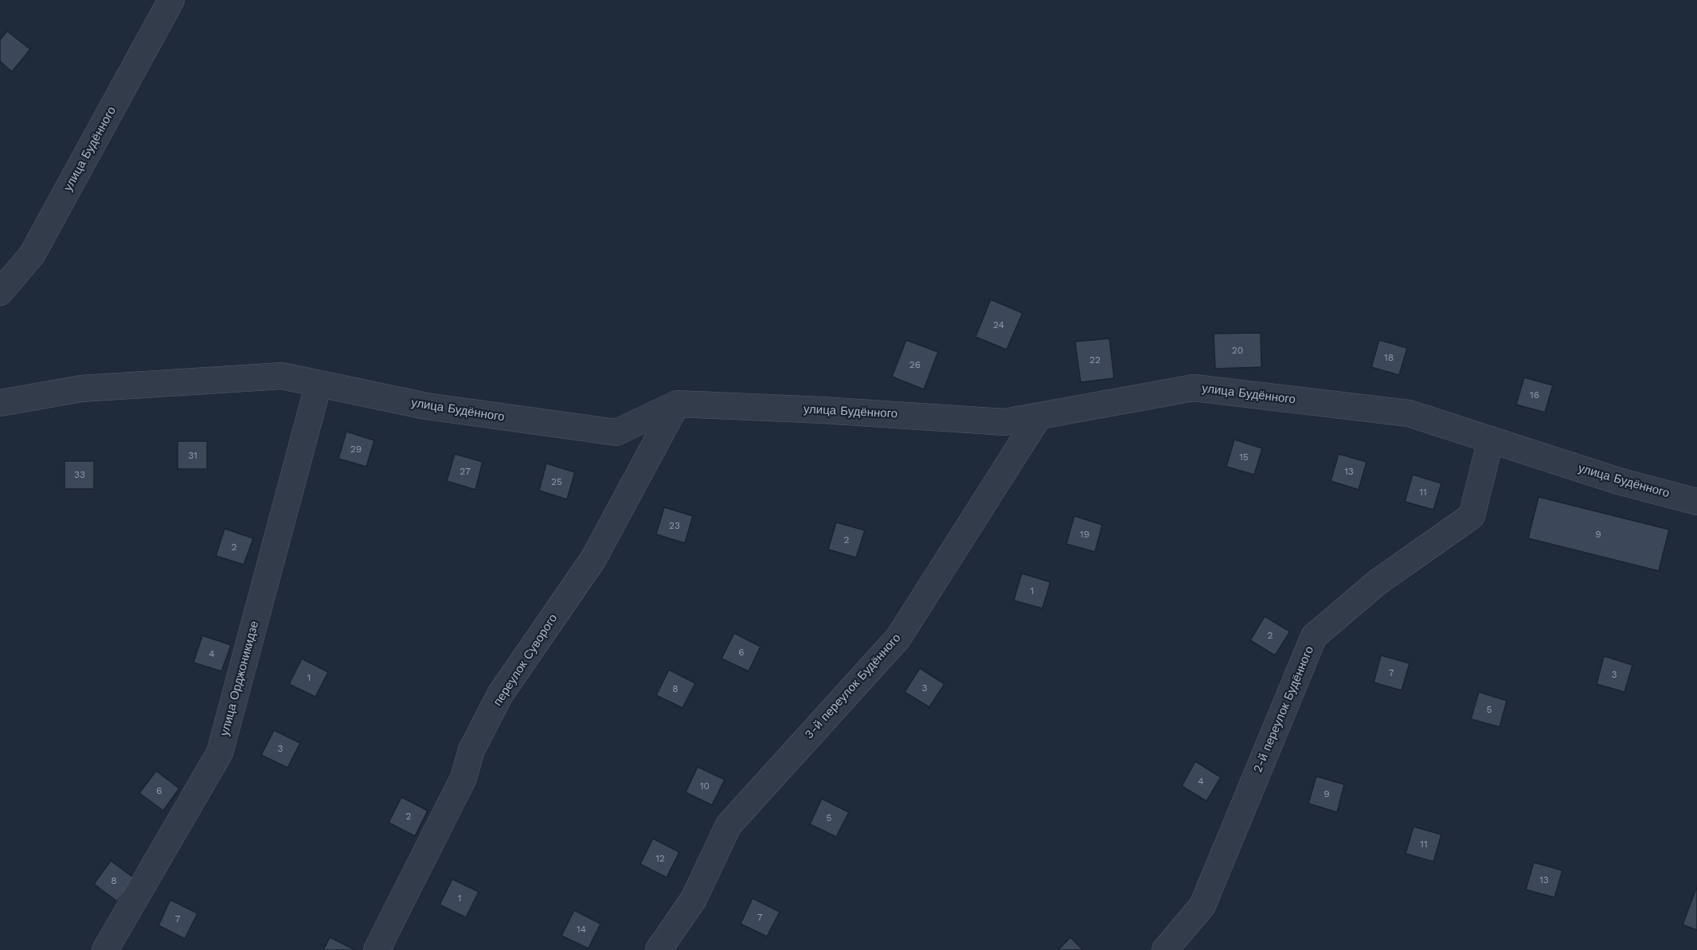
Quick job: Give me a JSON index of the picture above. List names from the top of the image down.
{
  "streets": {
    "street": [
      "улица Будённого",
      "переулок Суворого",
      "улица Орджоникидзе",
      "3-й переулок Будённого",
      "2-й переулок Будённого"
    ]
  },
  "crossings": [
    ["улица Будённого", "переулок Суворого"],
    ["улица Будённого", "улица Орджоникидзе"],
    ["улица Будённого", "3-й переулок Будённого"],
    ["улица Будённого", "2-й переулок Будённого"]
  ],
  "house_numbers": [
    "24",
    "20",
    "18",
    "22",
    "26",
    "16",
    "29",
    "31",
    "15",
    "27",
    "13",
    "33",
    "25",
    "11",
    "23",
    "19",
    "9",
    "2",
    "2",
    "1",
    "2",
    "6",
    "4",
    "7",
    "3",
    "1",
    "3",
    "8",
    "5",
    "3",
    "4",
    "10",
    "6",
    "9",
    "2",
    "5",
    "11",
    "12",
    "13",
    "8",
    "1",
    "7",
    "7",
    "14"
  ]
}
